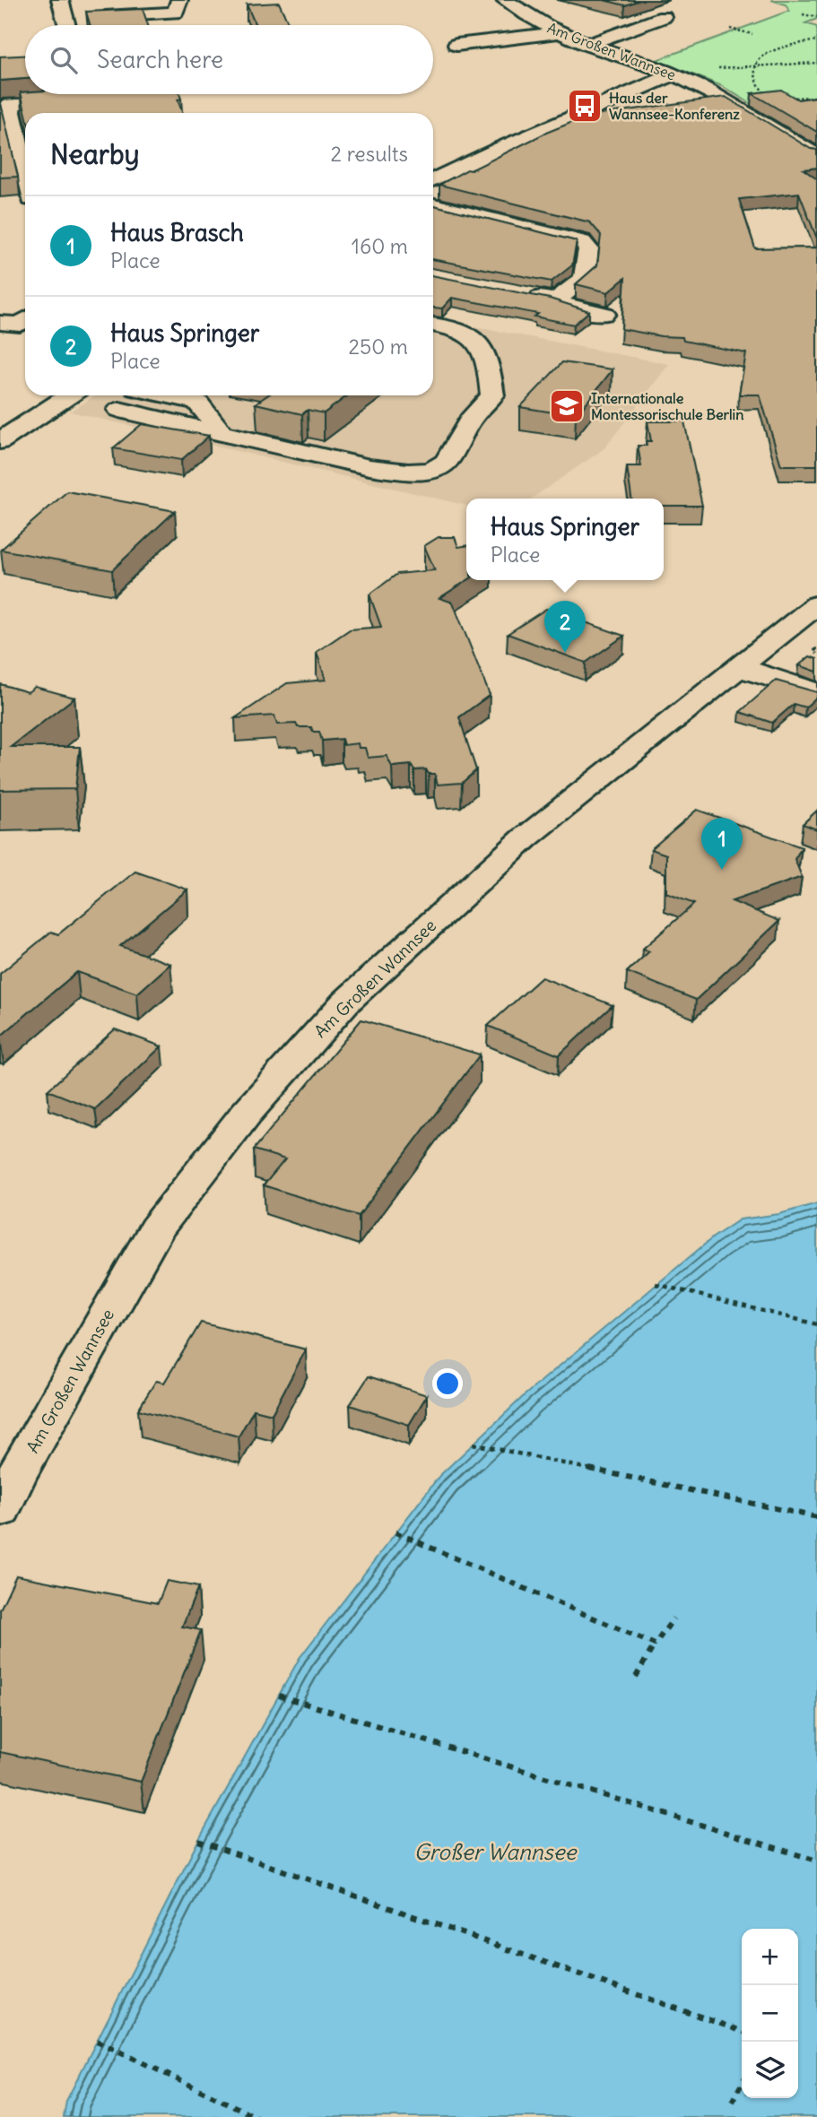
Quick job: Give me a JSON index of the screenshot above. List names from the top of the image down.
{
  "streets": {
    "street": ["Am Großen Wannsee"]
  },
  "water": ["Großer Wannsee"],
  "places": {
    "bus stop": ["Haus der Wannsee-Konferenz"],
    "school or university": ["Internationale Montessorischule Berlin"]
  },
  "page": {
    "search": "Search here",
    "heading": ["Nearby", "2 results"],
    "list": [
      {
        "mark": "1",
        "name": "Haus Brasch",
        "note": "Place",
        "value": "160 m"
      },
      {
        "mark": "2",
        "name": "Haus Springer",
        "note": "Place",
        "value": "250 m"
      }
    ],
    "popup": ["Haus Springer", "Place"],
    "pins": ["2", "1"],
    "map_buttons": ["+", "−"]
  }
}
